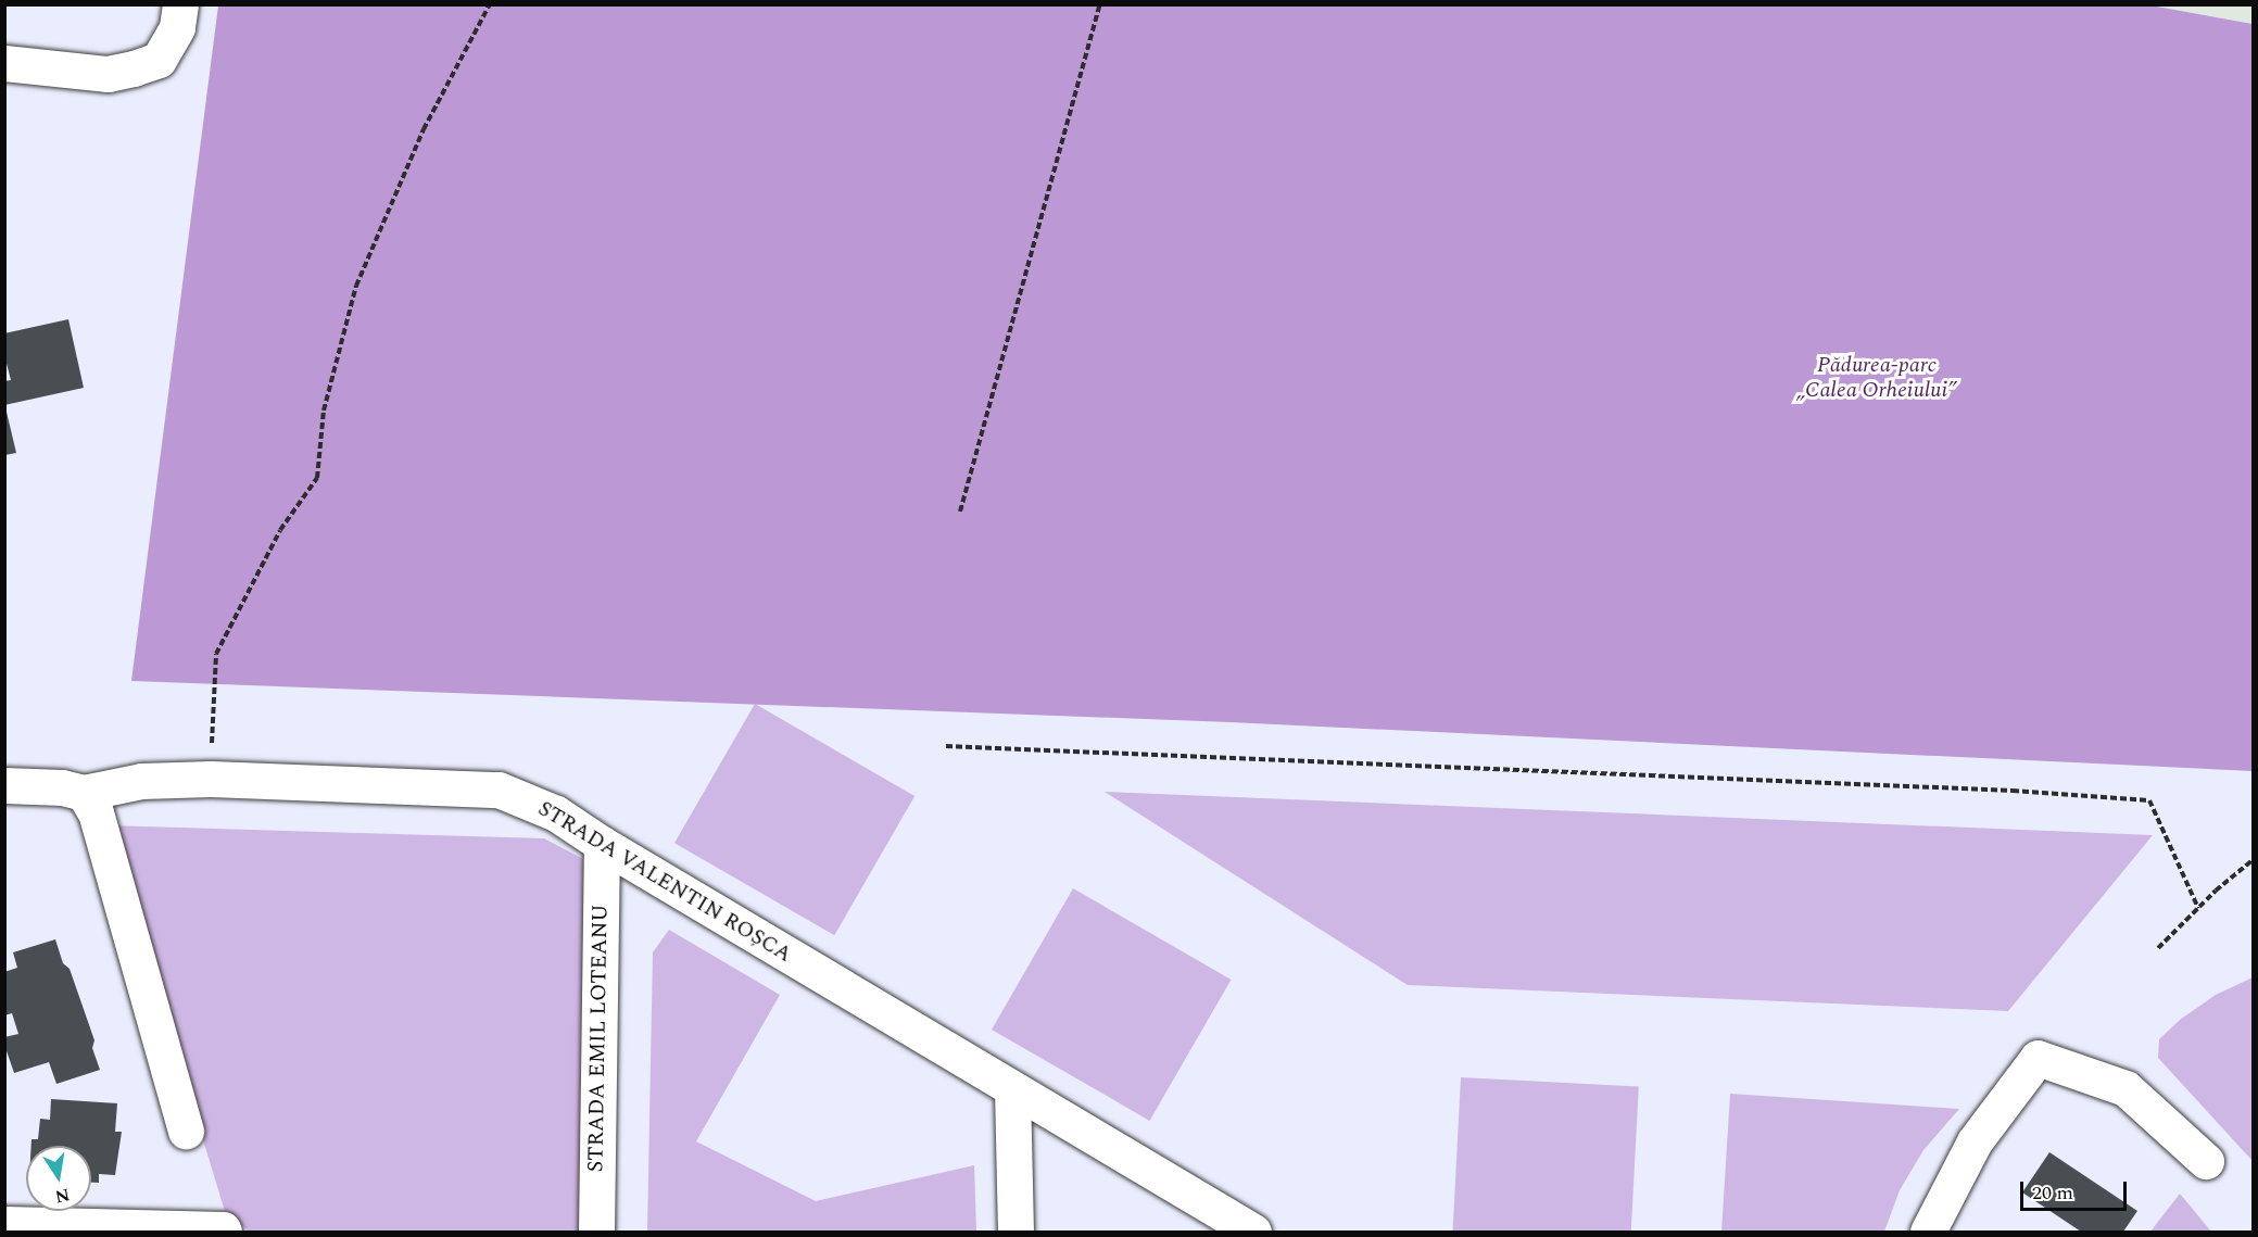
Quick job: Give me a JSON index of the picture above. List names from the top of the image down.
{
  "streets": {
    "street": ["STRADA VALENTIN ROȘCA", "STRADA EMIL LOTEANU"]
  },
  "crossings": [
    ["STRADA VALENTIN ROȘCA", "STRADA EMIL LOTEANU"]
  ],
  "parks": ["Pădurea-parc „Calea Orheiului”"],
  "scale_bar": "20 m",
  "north": "bottom"
}
